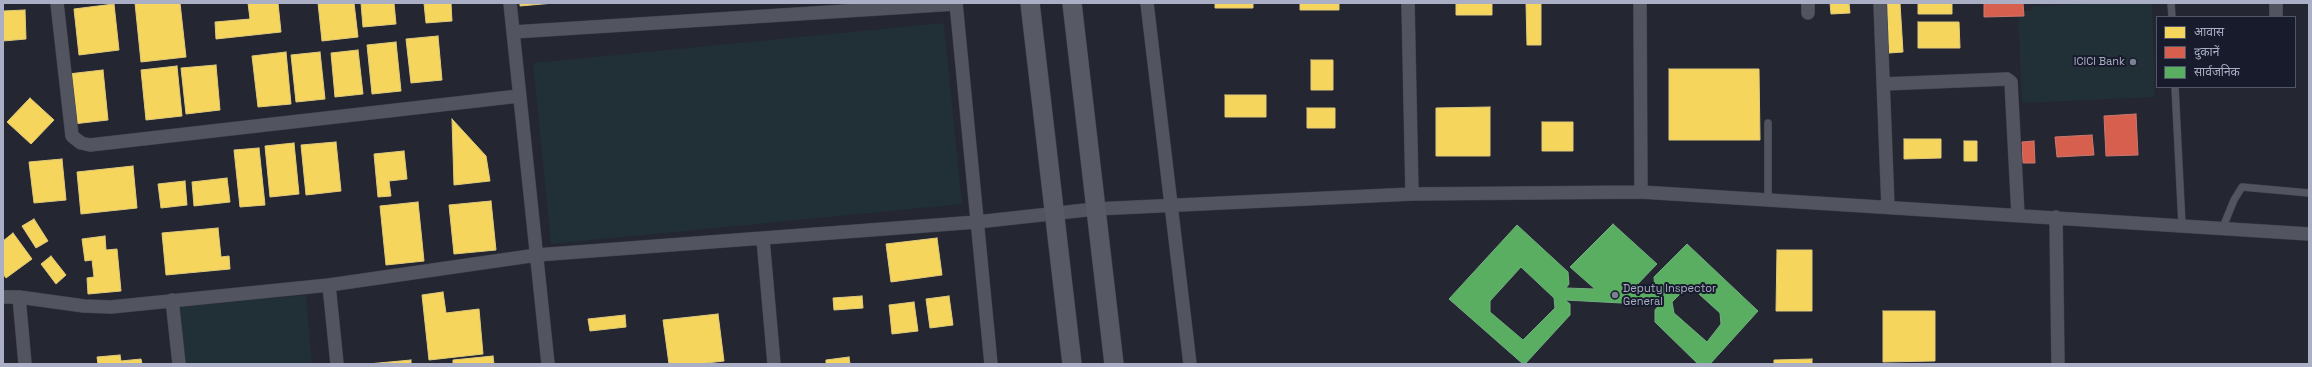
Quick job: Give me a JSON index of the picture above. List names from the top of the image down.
{
  "places": ["ICICI Bank", "Deputy Inspector General"],
  "legend": ["आवास", "दुकानें", "सार्वजनिक"]
}
